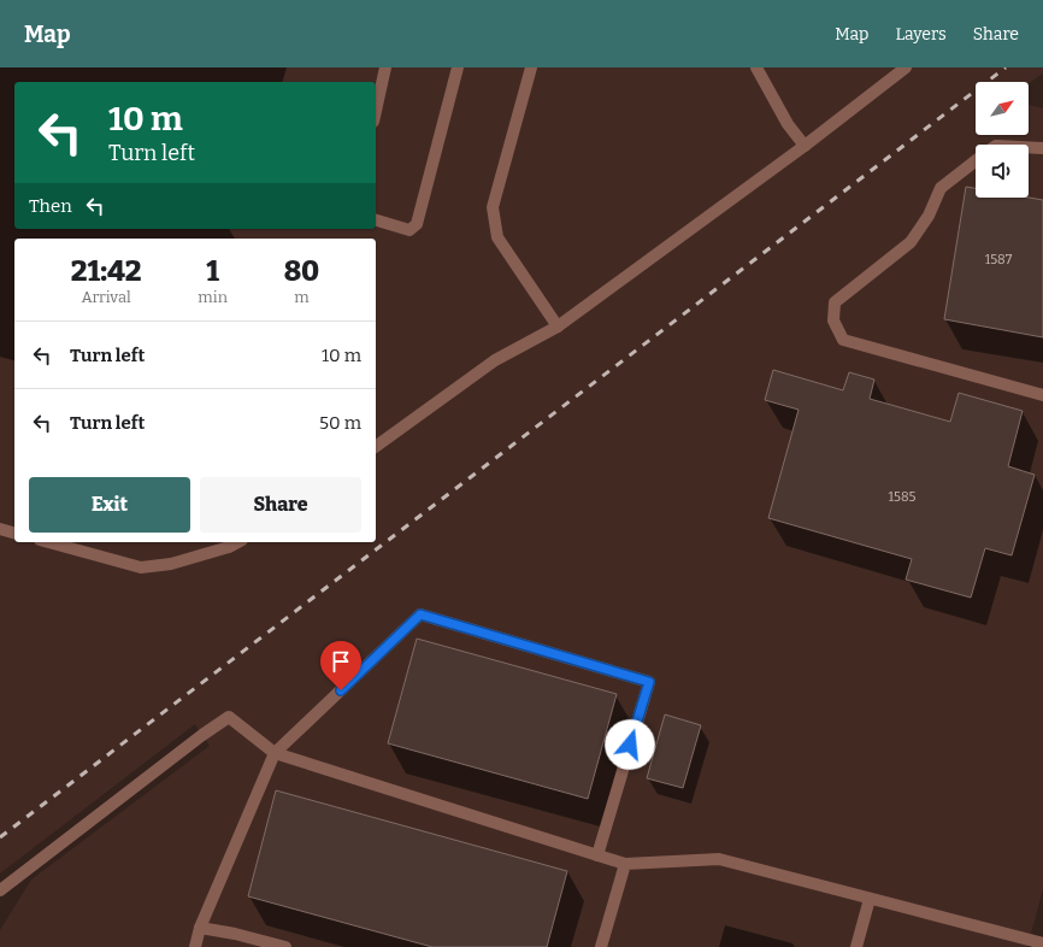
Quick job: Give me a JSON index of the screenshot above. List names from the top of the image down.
{
  "house_numbers": ["1587", "1585"],
  "north": "top right",
  "page": {
    "header": "Map",
    "nav": ["Map", "Layers", "Share"],
    "turn": ["10 m", "Turn left"],
    "then": "Then",
    "eta": [
      "21:42",
      "Arrival",
      "1",
      "min",
      "80",
      "m"
    ],
    "list": [
      {
        "name": "Turn left",
        "value": "10 m"
      },
      {
        "name": "Turn left",
        "value": "50 m"
      }
    ],
    "buttons": ["Exit", "Share"]
  }
}
